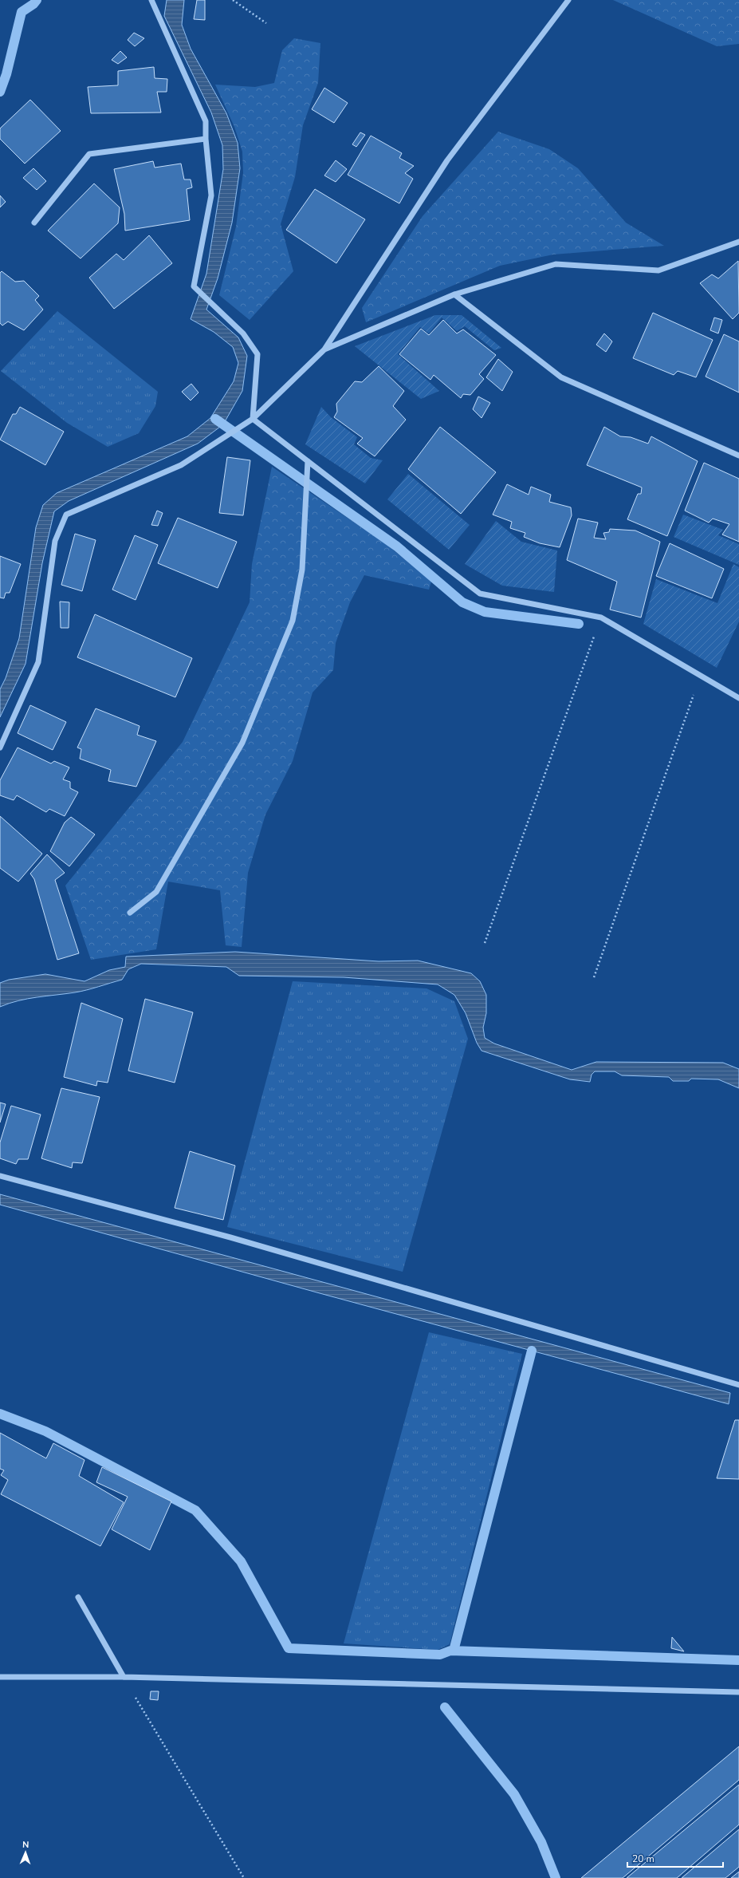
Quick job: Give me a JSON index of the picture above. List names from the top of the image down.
{
  "scale_bar": "20 m",
  "north": "top"
}
